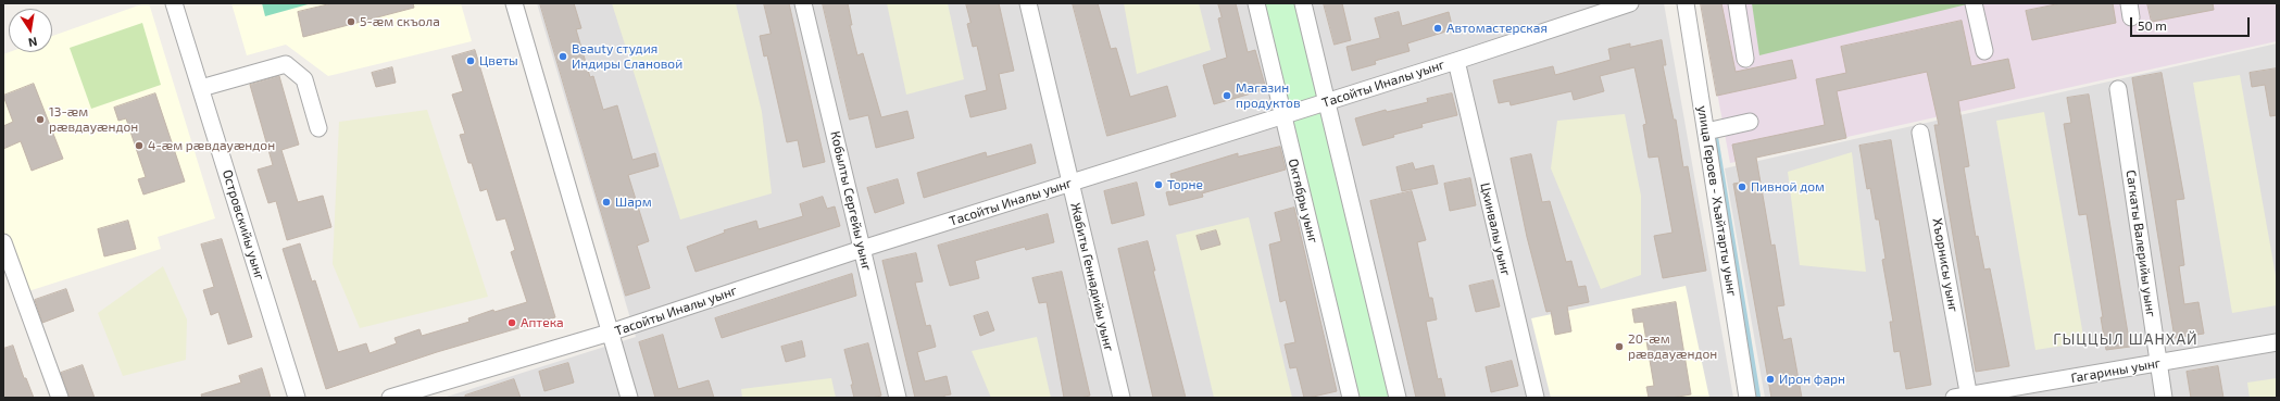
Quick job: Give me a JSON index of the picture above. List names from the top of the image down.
{
  "streets": {
    "street": [
      "Тасойты Иналы уынг",
      "Кобылты Сергейы уынг",
      "Октябры уынг",
      "улица Героев - Хъайтарты уынг",
      "Островскийы уынг",
      "Цхинвалы уынг",
      "Сагкаты Валерийы уынг",
      "Хъорнисы уынг",
      "Жабиты Геннадийы уынг",
      "Гагарины уынг"
    ]
  },
  "crossings": [
    ["Тасойты Иналы уынг", "Кобылты Сергейы уынг"],
    ["Тасойты Иналы уынг", "Октябры уынг"],
    ["Тасойты Иналы уынг", "Цхинвалы уынг"],
    ["Тасойты Иналы уынг", "Жабиты Геннадийы уынг"],
    ["Сагкаты Валерийы уынг", "Гагарины уынг"],
    ["Хъорнисы уынг", "Гагарины уынг"]
  ],
  "districts": ["ГЫЦЦЫЛ ШАНХАЙ"],
  "places": [
    "5-æм скъола",
    "Автомастерская",
    "Beauty студия Индиры Слановой",
    "Цветы",
    "Магазин продуктов",
    "13-æм рӕвдауӕндон",
    "4-æм рӕвдауӕндон",
    "Торне",
    "Пивной дом",
    "Шарм",
    "Аптека",
    "20-æм рӕвдауӕндон",
    "Ирон фарн"
  ],
  "scale_bar": "50 m",
  "north": "bottom"
}
